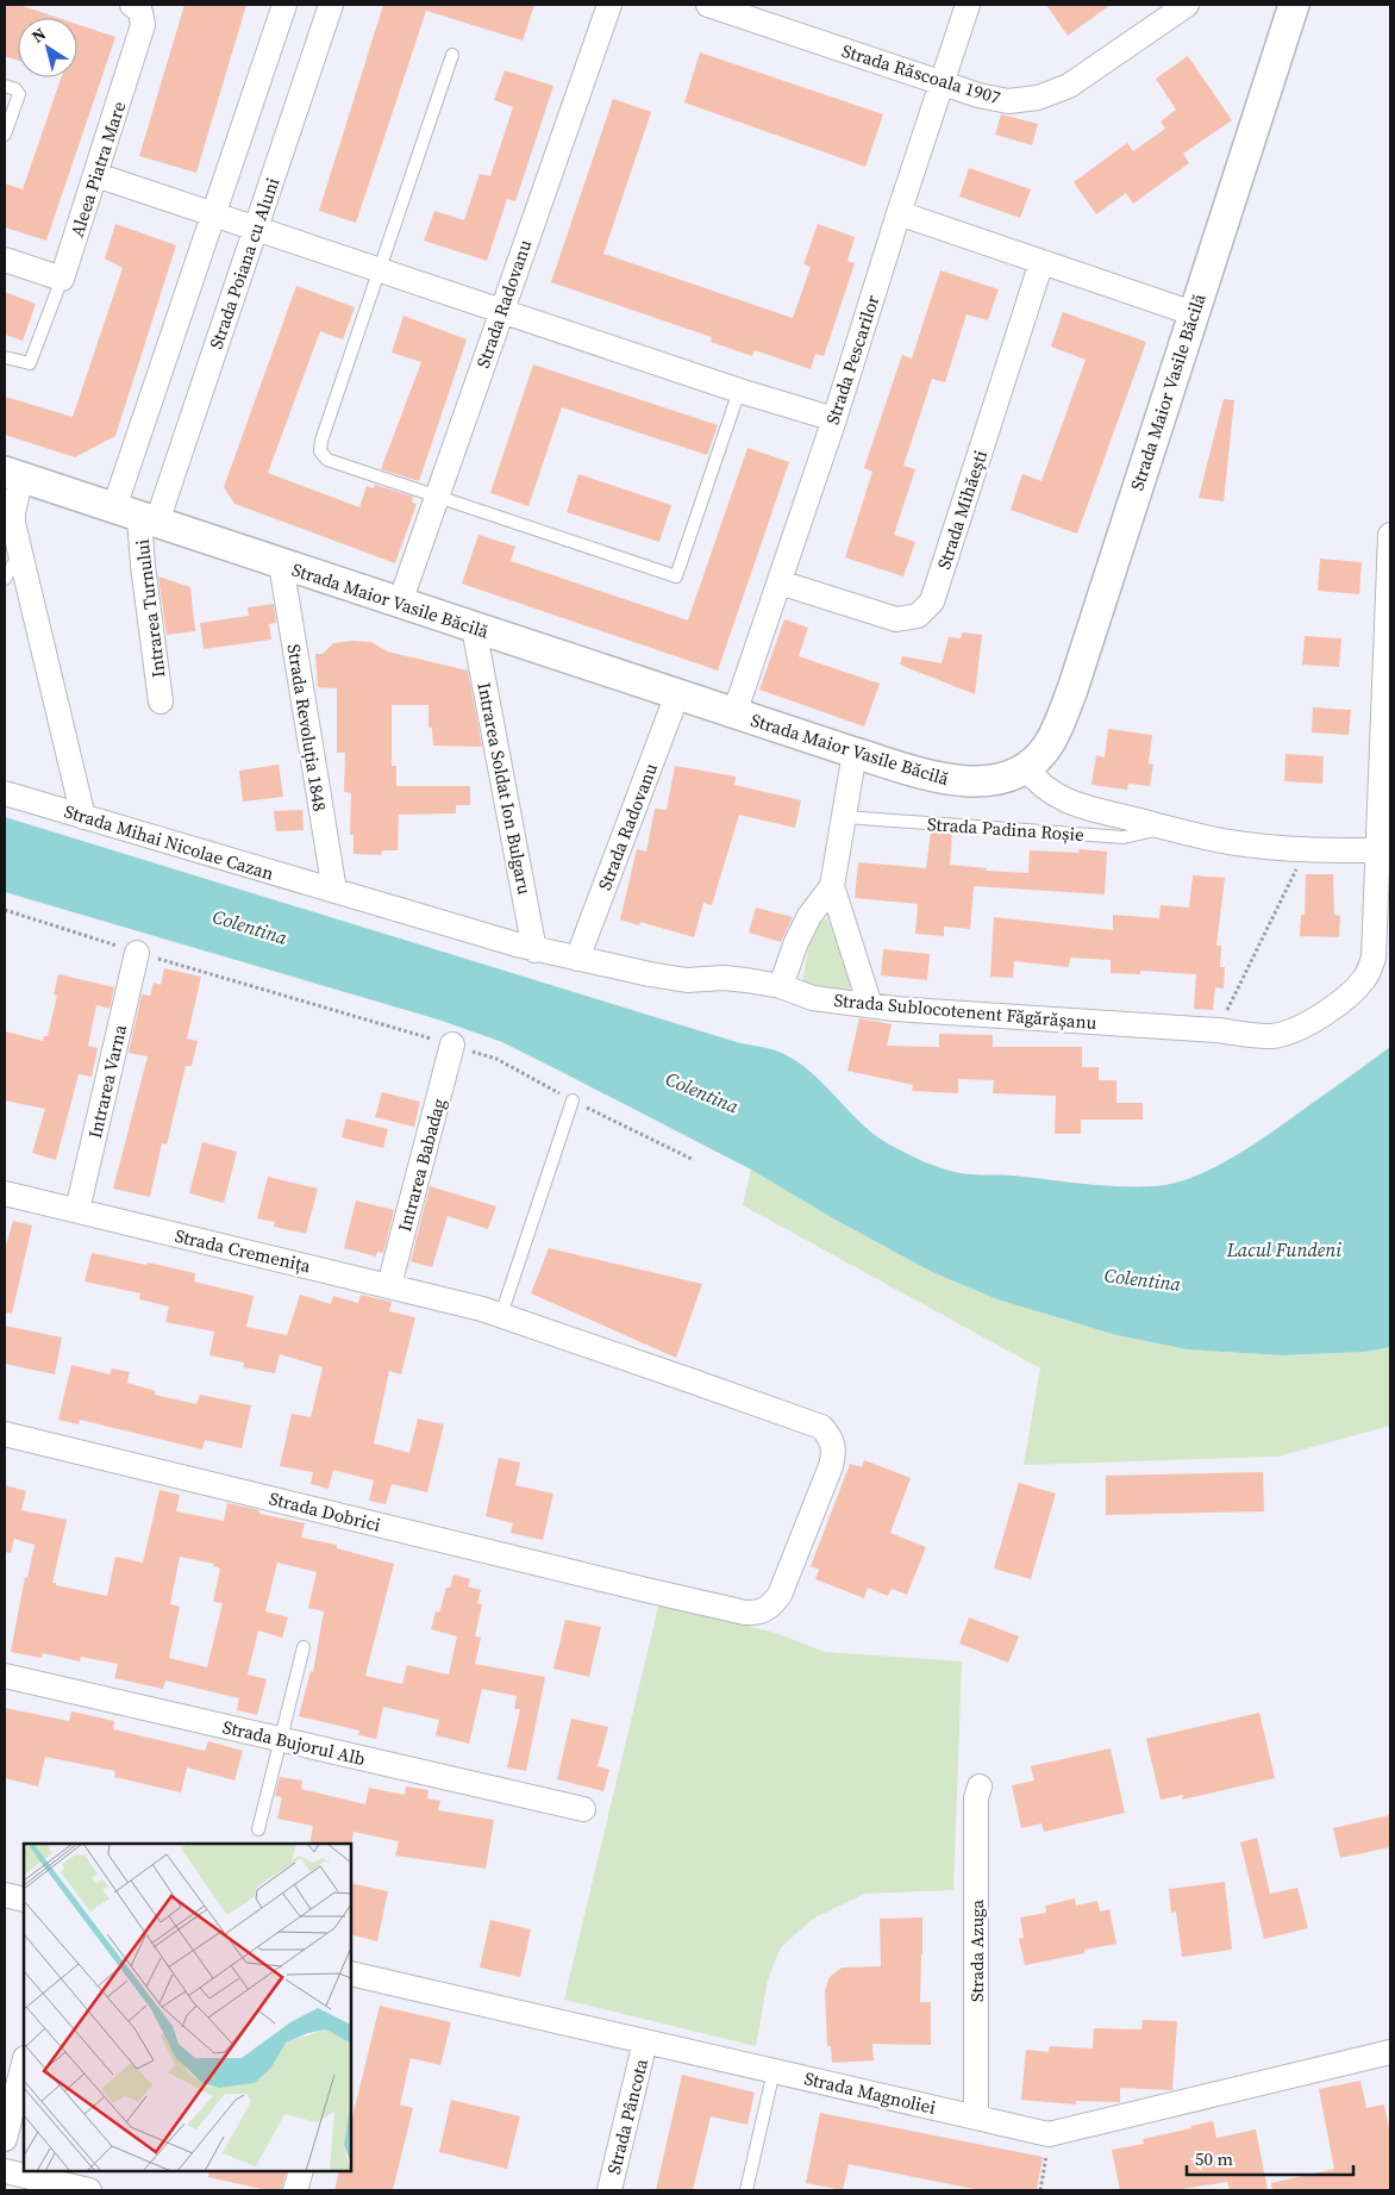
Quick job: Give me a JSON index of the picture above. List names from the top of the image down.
{
  "streets": {
    "street": [
      "Strada Răscoala 1907",
      "Aleea Piatra Mare",
      "Strada Poiana cu Aluni",
      "Strada Radovanu",
      "Strada Pescarilor",
      "Strada Maior Vasile Băcilă",
      "Strada Mihăești",
      "Intrarea Turnului",
      "Strada Revoluția 1848",
      "Intrarea Soldat Ion Bulgaru",
      "Strada Padina Roșie",
      "Strada Mihai Nicolae Cazan",
      "Strada Sublocotenent Făgărășanu",
      "Intrarea Varna",
      "Intrarea Babadag",
      "Strada Cremenița",
      "Strada Dobrici",
      "Strada Bujorul Alb",
      "Strada Azuga",
      "Strada Magnoliei",
      "Strada Pâncota"
    ]
  },
  "crossings": [
    ["Strada Răscoala 1907", "Strada Pescarilor"],
    ["Strada Poiana cu Aluni", "Strada Maior Vasile Băcilă"],
    ["Strada Poiana cu Aluni", "Intrarea Turnului"],
    ["Strada Radovanu", "Strada Maior Vasile Băcilă"],
    ["Strada Radovanu", "Strada Sublocotenent Făgărășanu"],
    ["Strada Pescarilor", "Strada Maior Vasile Băcilă"],
    ["Strada Pescarilor", "Strada Mihăești"],
    ["Strada Maior Vasile Băcilă", "Intrarea Turnului"],
    ["Strada Maior Vasile Băcilă", "Strada Revoluția 1848"],
    ["Strada Maior Vasile Băcilă", "Intrarea Soldat Ion Bulgaru"],
    ["Strada Maior Vasile Băcilă", "Strada Padina Roșie"],
    ["Strada Revoluția 1848", "Strada Mihai Nicolae Cazan"],
    ["Strada Revoluția 1848", "Strada Sublocotenent Făgărășanu"],
    ["Intrarea Soldat Ion Bulgaru", "Strada Sublocotenent Făgărășanu"],
    ["Strada Padina Roșie", "Strada Sublocotenent Făgărășanu"],
    ["Strada Mihai Nicolae Cazan", "Strada Sublocotenent Făgărășanu"],
    ["Intrarea Varna", "Strada Cremenița"],
    ["Intrarea Babadag", "Strada Cremenița"],
    ["Strada Cremenița", "Strada Dobrici"],
    ["Strada Azuga", "Strada Magnoliei"],
    ["Strada Magnoliei", "Strada Pâncota"]
  ],
  "water": ["Colentina", "Lacul Fundeni"],
  "scale_bar": "50 m",
  "north": "top left"
}
